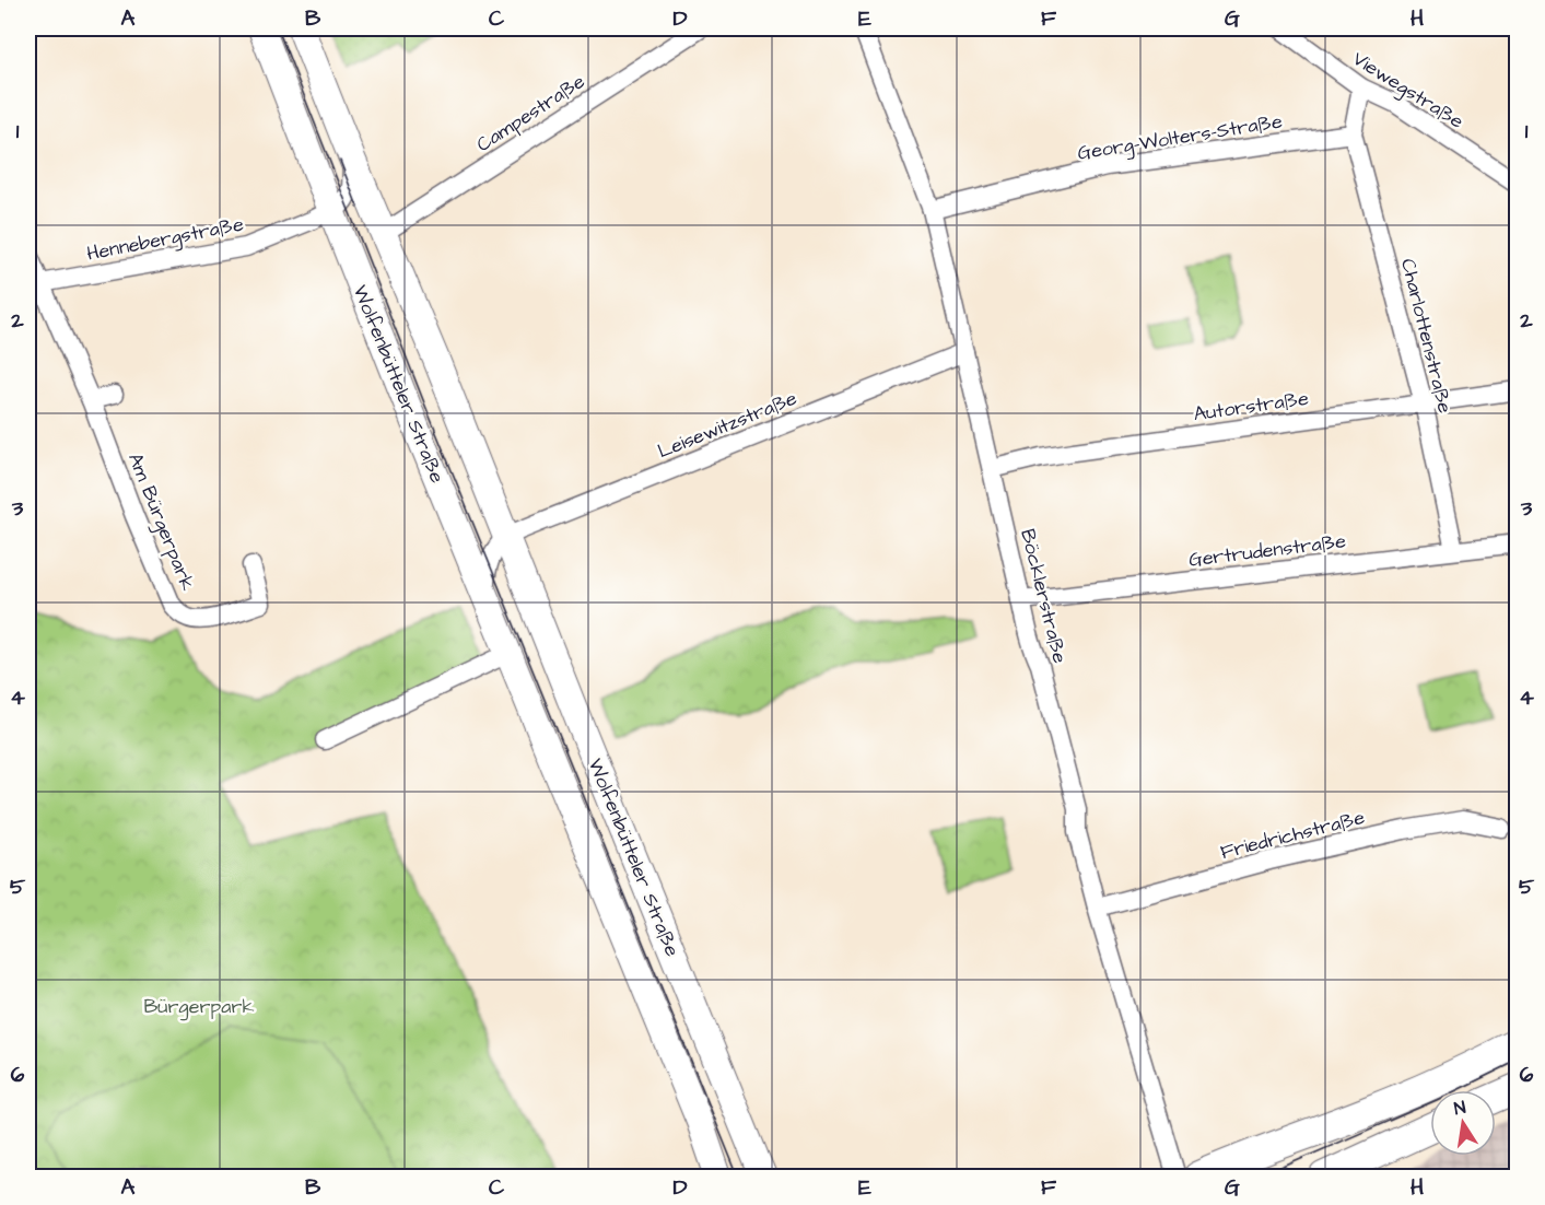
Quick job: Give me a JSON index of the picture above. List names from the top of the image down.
{
  "streets": {
    "main road": ["Wolfenbütteler Straße"],
    "street": [
      "Viewegstraße",
      "Campestraße",
      "Georg-Wolters-Straße",
      "Hennebergstraße",
      "Charlottenstraße",
      "Autorstraße",
      "Leisewitzstraße",
      "Am Bürgerpark",
      "Gertrudenstraße",
      "Böcklerstraße",
      "Friedrichstraße"
    ]
  },
  "crossings": [
    ["Campestraße", "Wolfenbütteler Straße"],
    ["Georg-Wolters-Straße", "Charlottenstraße"],
    ["Georg-Wolters-Straße", "Böcklerstraße"],
    ["Hennebergstraße", "Wolfenbütteler Straße"],
    ["Hennebergstraße", "Am Bürgerpark"],
    ["Charlottenstraße", "Autorstraße"],
    ["Charlottenstraße", "Gertrudenstraße"],
    ["Wolfenbütteler Straße", "Leisewitzstraße"],
    ["Autorstraße", "Böcklerstraße"],
    ["Leisewitzstraße", "Böcklerstraße"],
    ["Gertrudenstraße", "Böcklerstraße"],
    ["Böcklerstraße", "Friedrichstraße"]
  ],
  "parks": ["Bürgerpark"],
  "north": "top",
  "grid": {
    "columns": [
      "A",
      "B",
      "C",
      "D",
      "E",
      "F",
      "G",
      "H"
    ],
    "rows": [
      "1",
      "2",
      "3",
      "4",
      "5",
      "6"
    ]
  }
}
